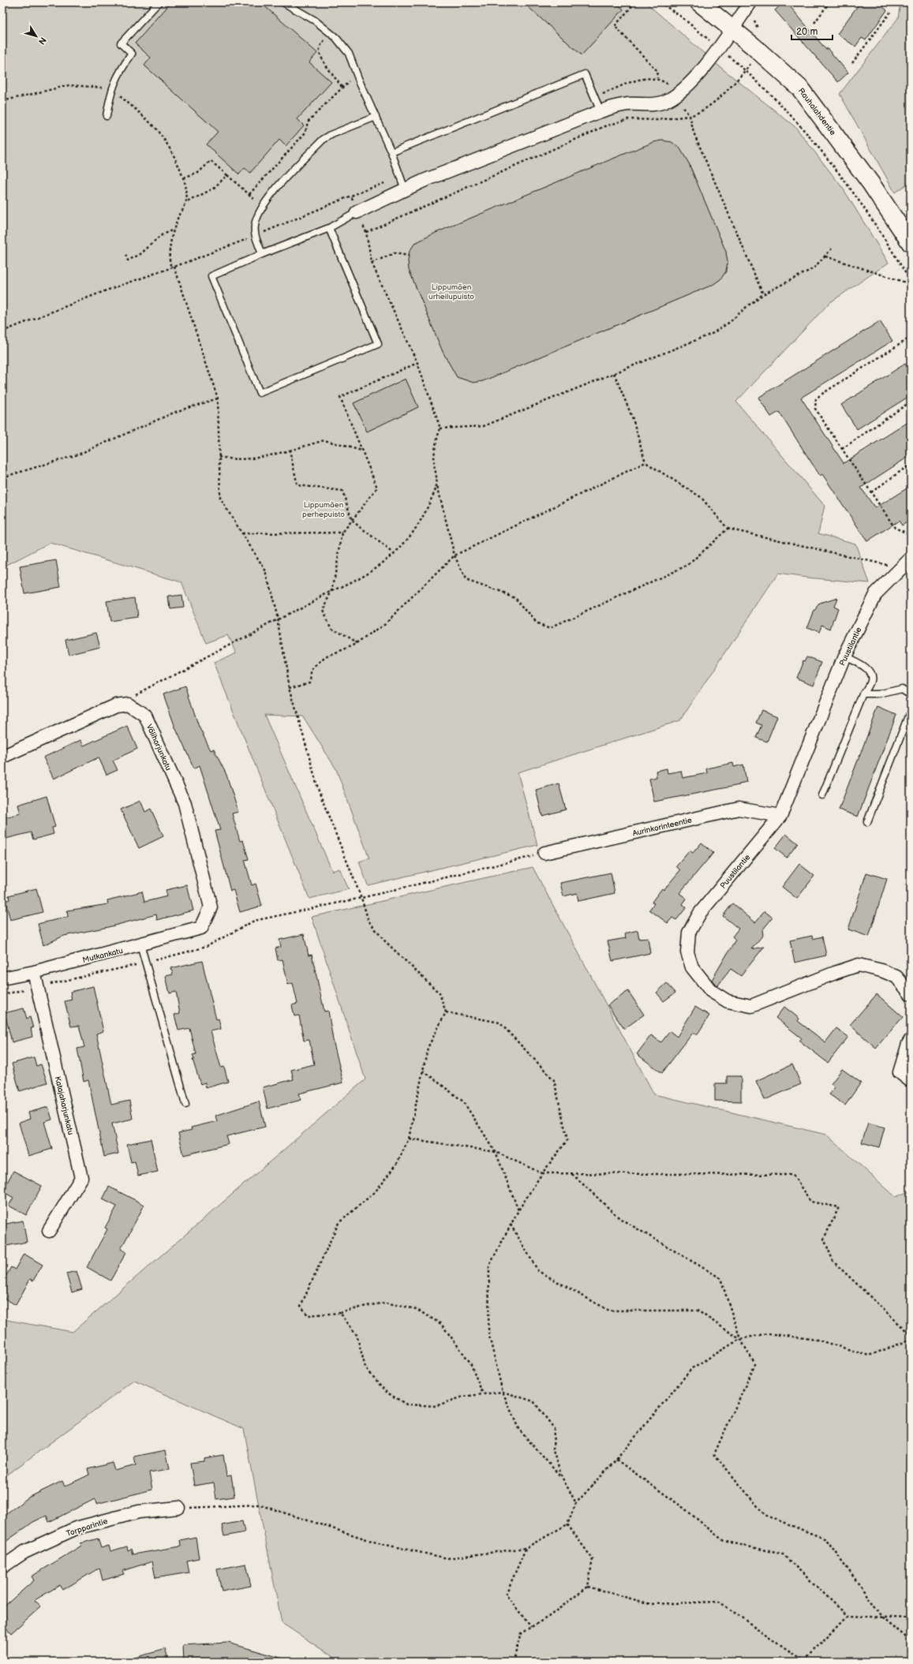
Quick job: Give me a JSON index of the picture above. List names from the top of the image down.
{
  "streets": {
    "main road": ["Rauhalahdentie"],
    "street": [
      "Puustilantie",
      "Väliharjunkatu",
      "Aurinkorinteentie",
      "Mutkankatu",
      "Katajaharjunkatu",
      "Torpparintie"
    ]
  },
  "crossings": [
    ["Puustilantie", "Aurinkorinteentie"],
    ["Väliharjunkatu", "Mutkankatu"],
    ["Mutkankatu", "Katajaharjunkatu"]
  ],
  "parks": ["Lippumäen urheilupuisto", "Lippumäen perhepuisto"],
  "scale_bar": "20 m",
  "north": "bottom right"
}
